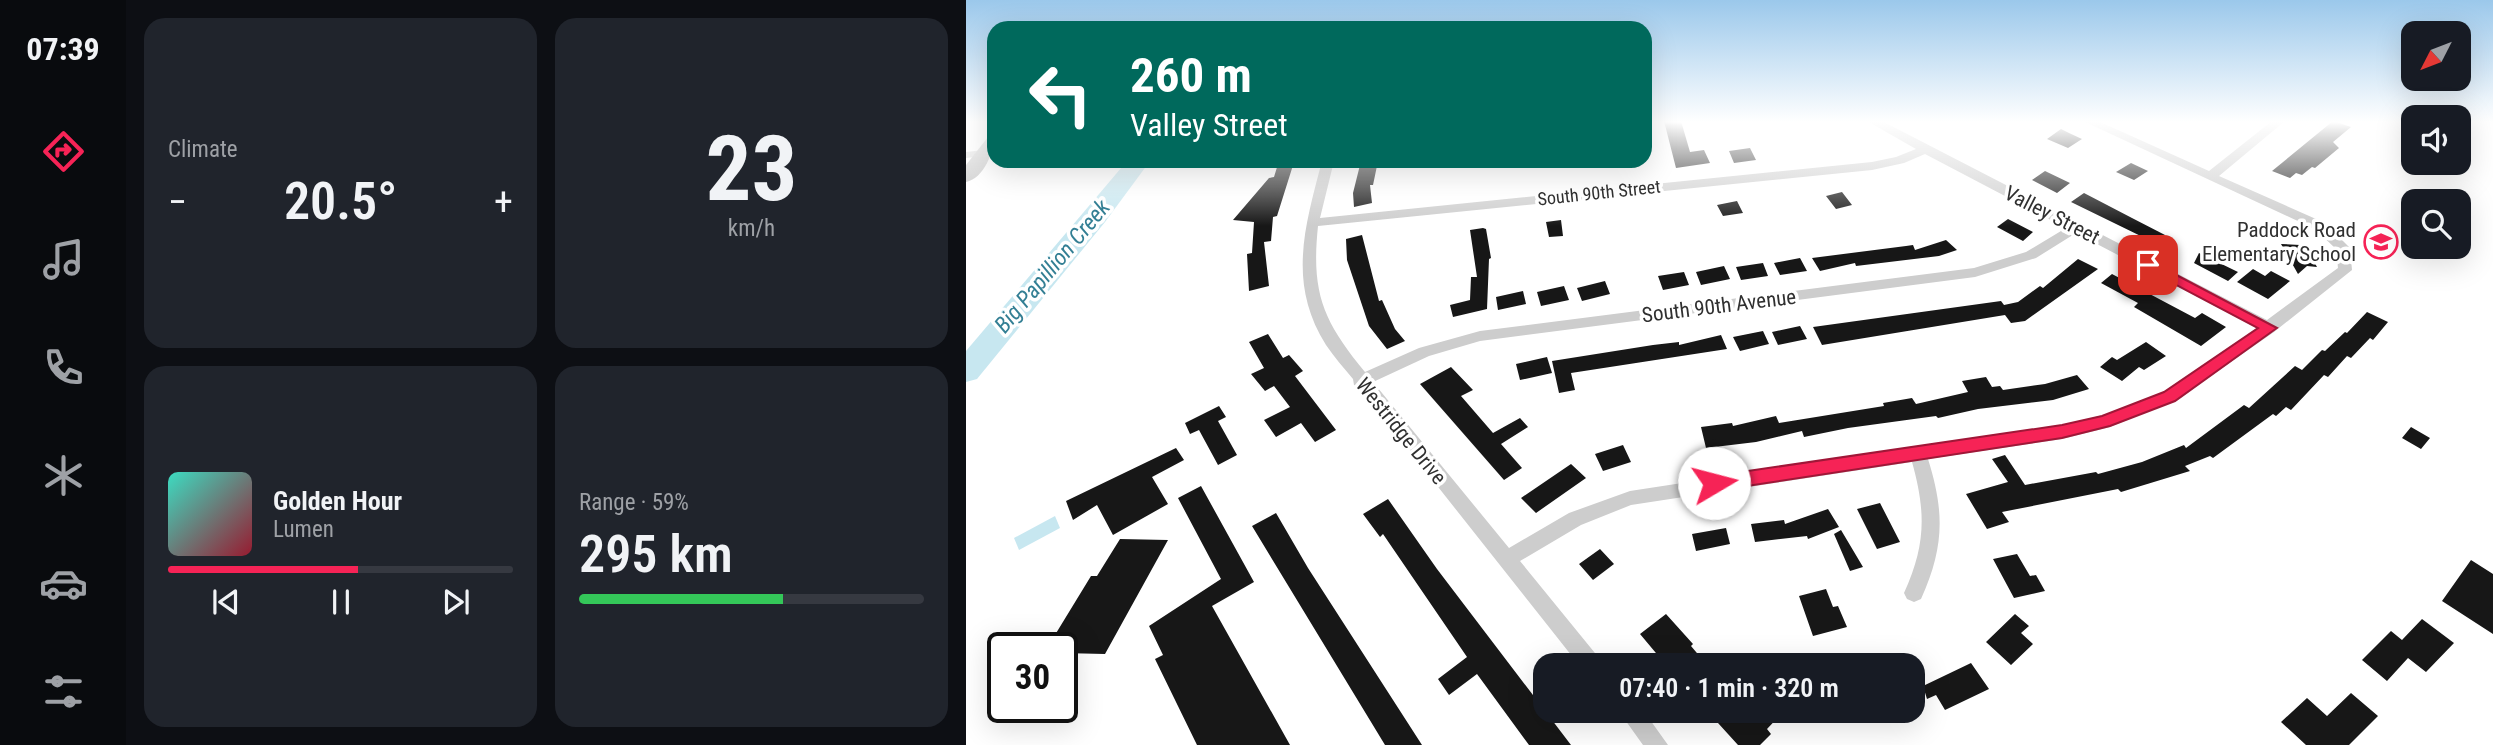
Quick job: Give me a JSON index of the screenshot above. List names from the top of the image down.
{
  "streets": {
    "street": [
      "South 90th Street",
      "Valley Street",
      "South 90th Avenue",
      "Westridge Drive"
    ]
  },
  "crossings": [
    ["South 90th Street", "Westridge Drive"],
    ["Valley Street", "South 90th Avenue"],
    ["South 90th Avenue", "Westridge Drive"]
  ],
  "water": ["Big Papillion Creek"],
  "places": {
    "school or university": ["Paddock Road Elementary School"]
  },
  "north": "bottom left",
  "page": {
    "tabs": "07:39",
    "tile": [
      "Climate",
      ["23", "km/h"],
      ["Range · 59%", "295 km"]
    ],
    "turn": ["260 m", "Valley Street"],
    "heat": ["−", "20.5°", "+"],
    "song": ["Golden Hour", "Lumen"],
    "limit": "30",
    "trip": "07:40 · 1 min · 320 m"
  }
}
